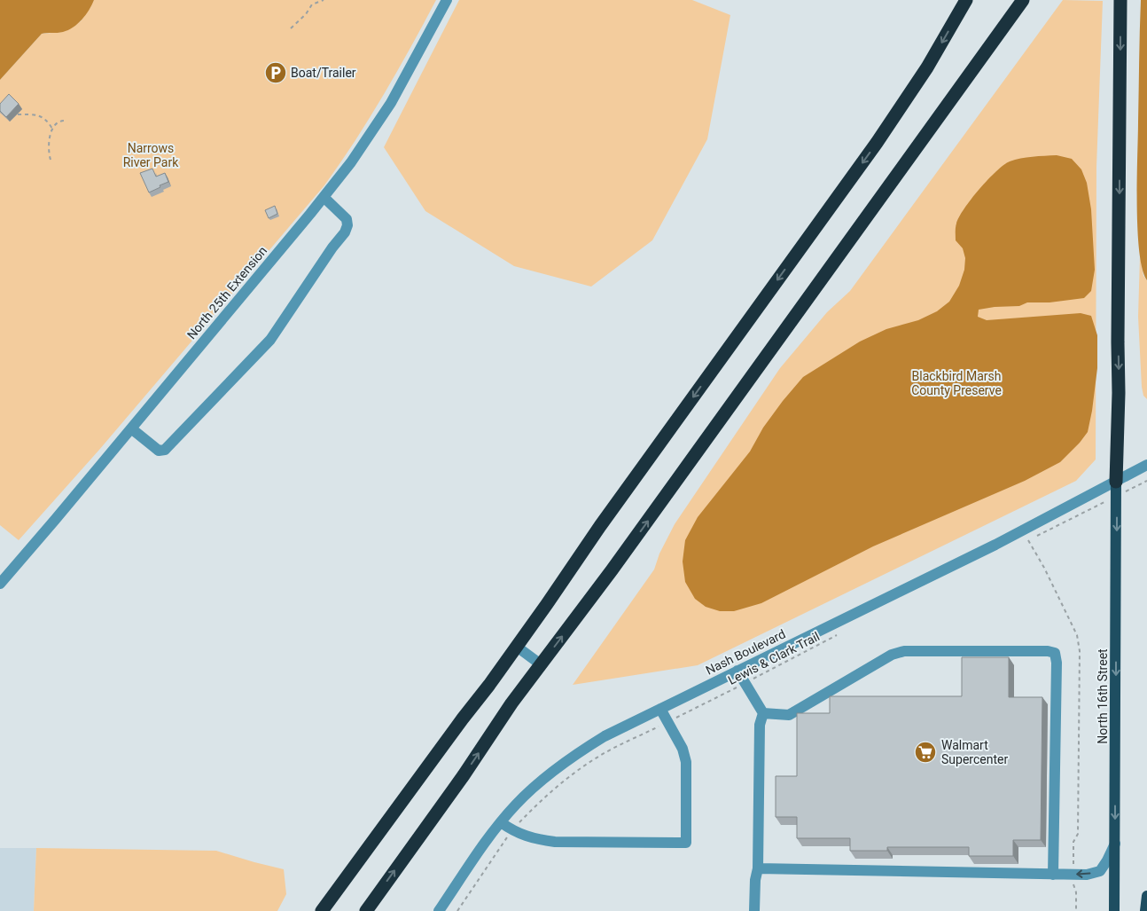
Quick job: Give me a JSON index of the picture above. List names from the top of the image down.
{
  "streets": {
    "main road": ["North 16th Street"],
    "street": ["North 25th Extension", "Nash Boulevard"],
    "path": ["Lewis & Clark Trail"]
  },
  "crossings": [
    ["Nash Boulevard", "North 16th Street"]
  ],
  "one_way": ["North 16th Street"],
  "parks": ["Narrows River Park", "Blackbird Marsh County Preserve"],
  "places": {
    "parking": ["Boat/Trailer"],
    "supermarket": ["Walmart Supercenter"]
  }
}
